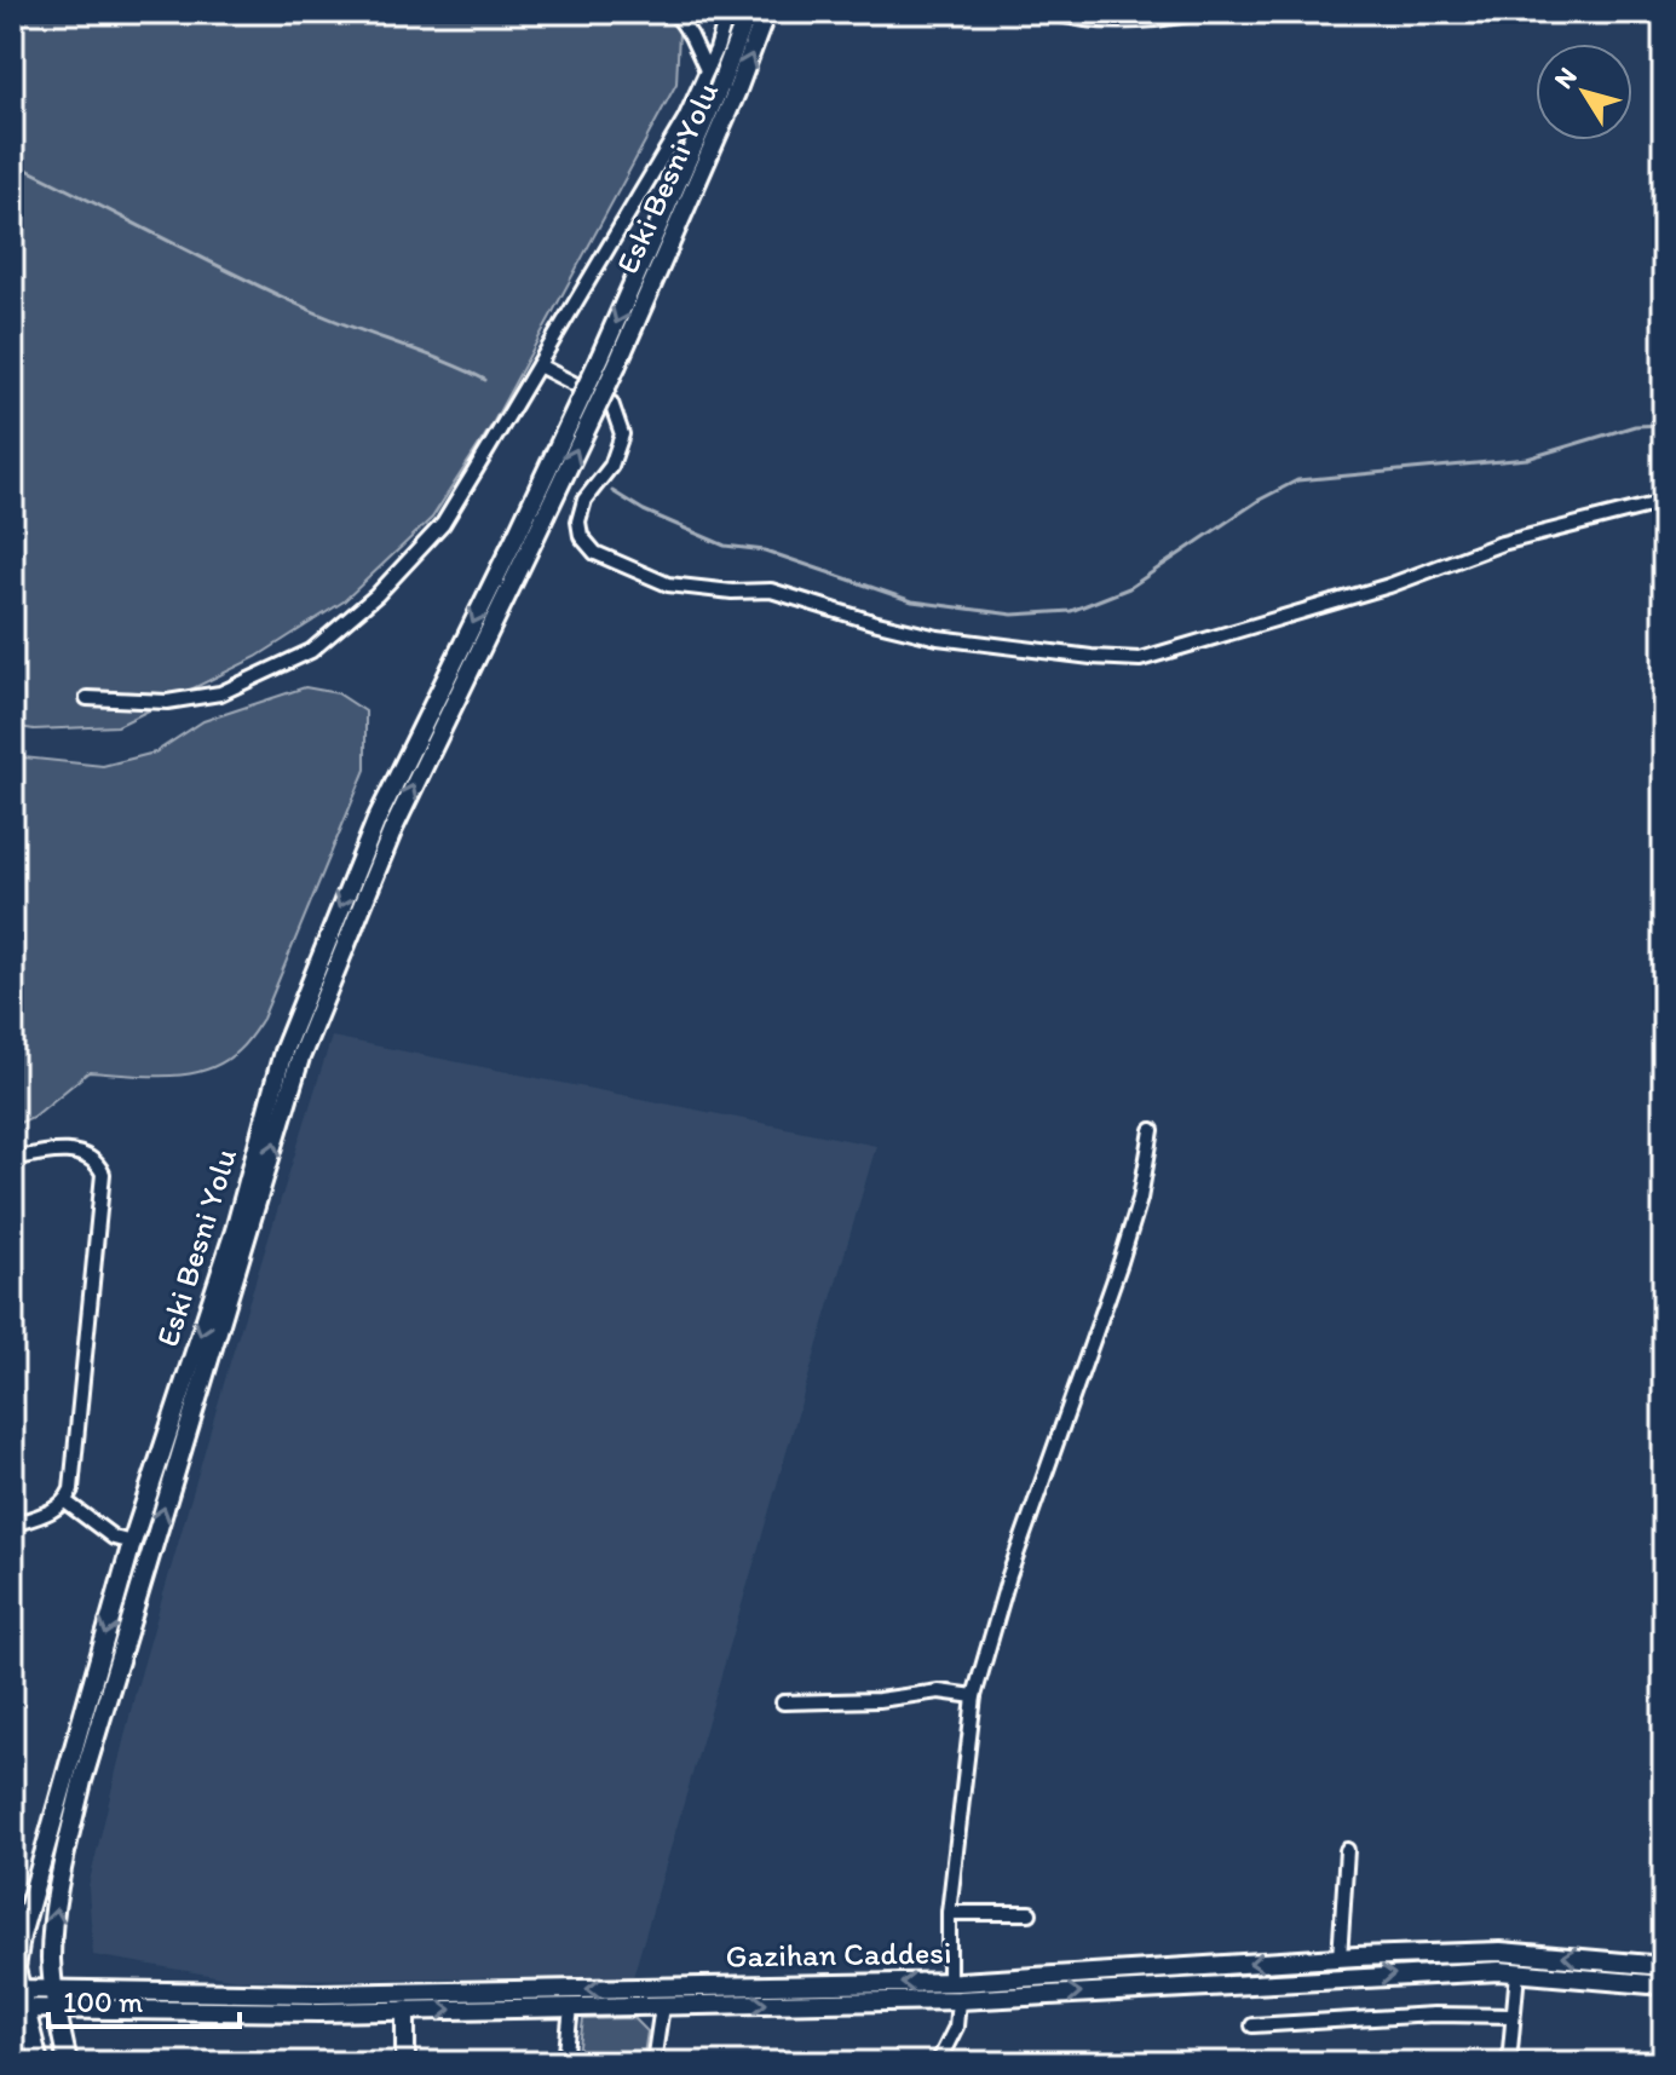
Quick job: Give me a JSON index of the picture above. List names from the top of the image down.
{
  "streets": {
    "main road": ["Eski Besni Yolu", "Gazihan Caddesi"]
  },
  "crossings": [
    ["Eski Besni Yolu", "Gazihan Caddesi"]
  ],
  "scale_bar": "100 m",
  "north": "top left"
}
